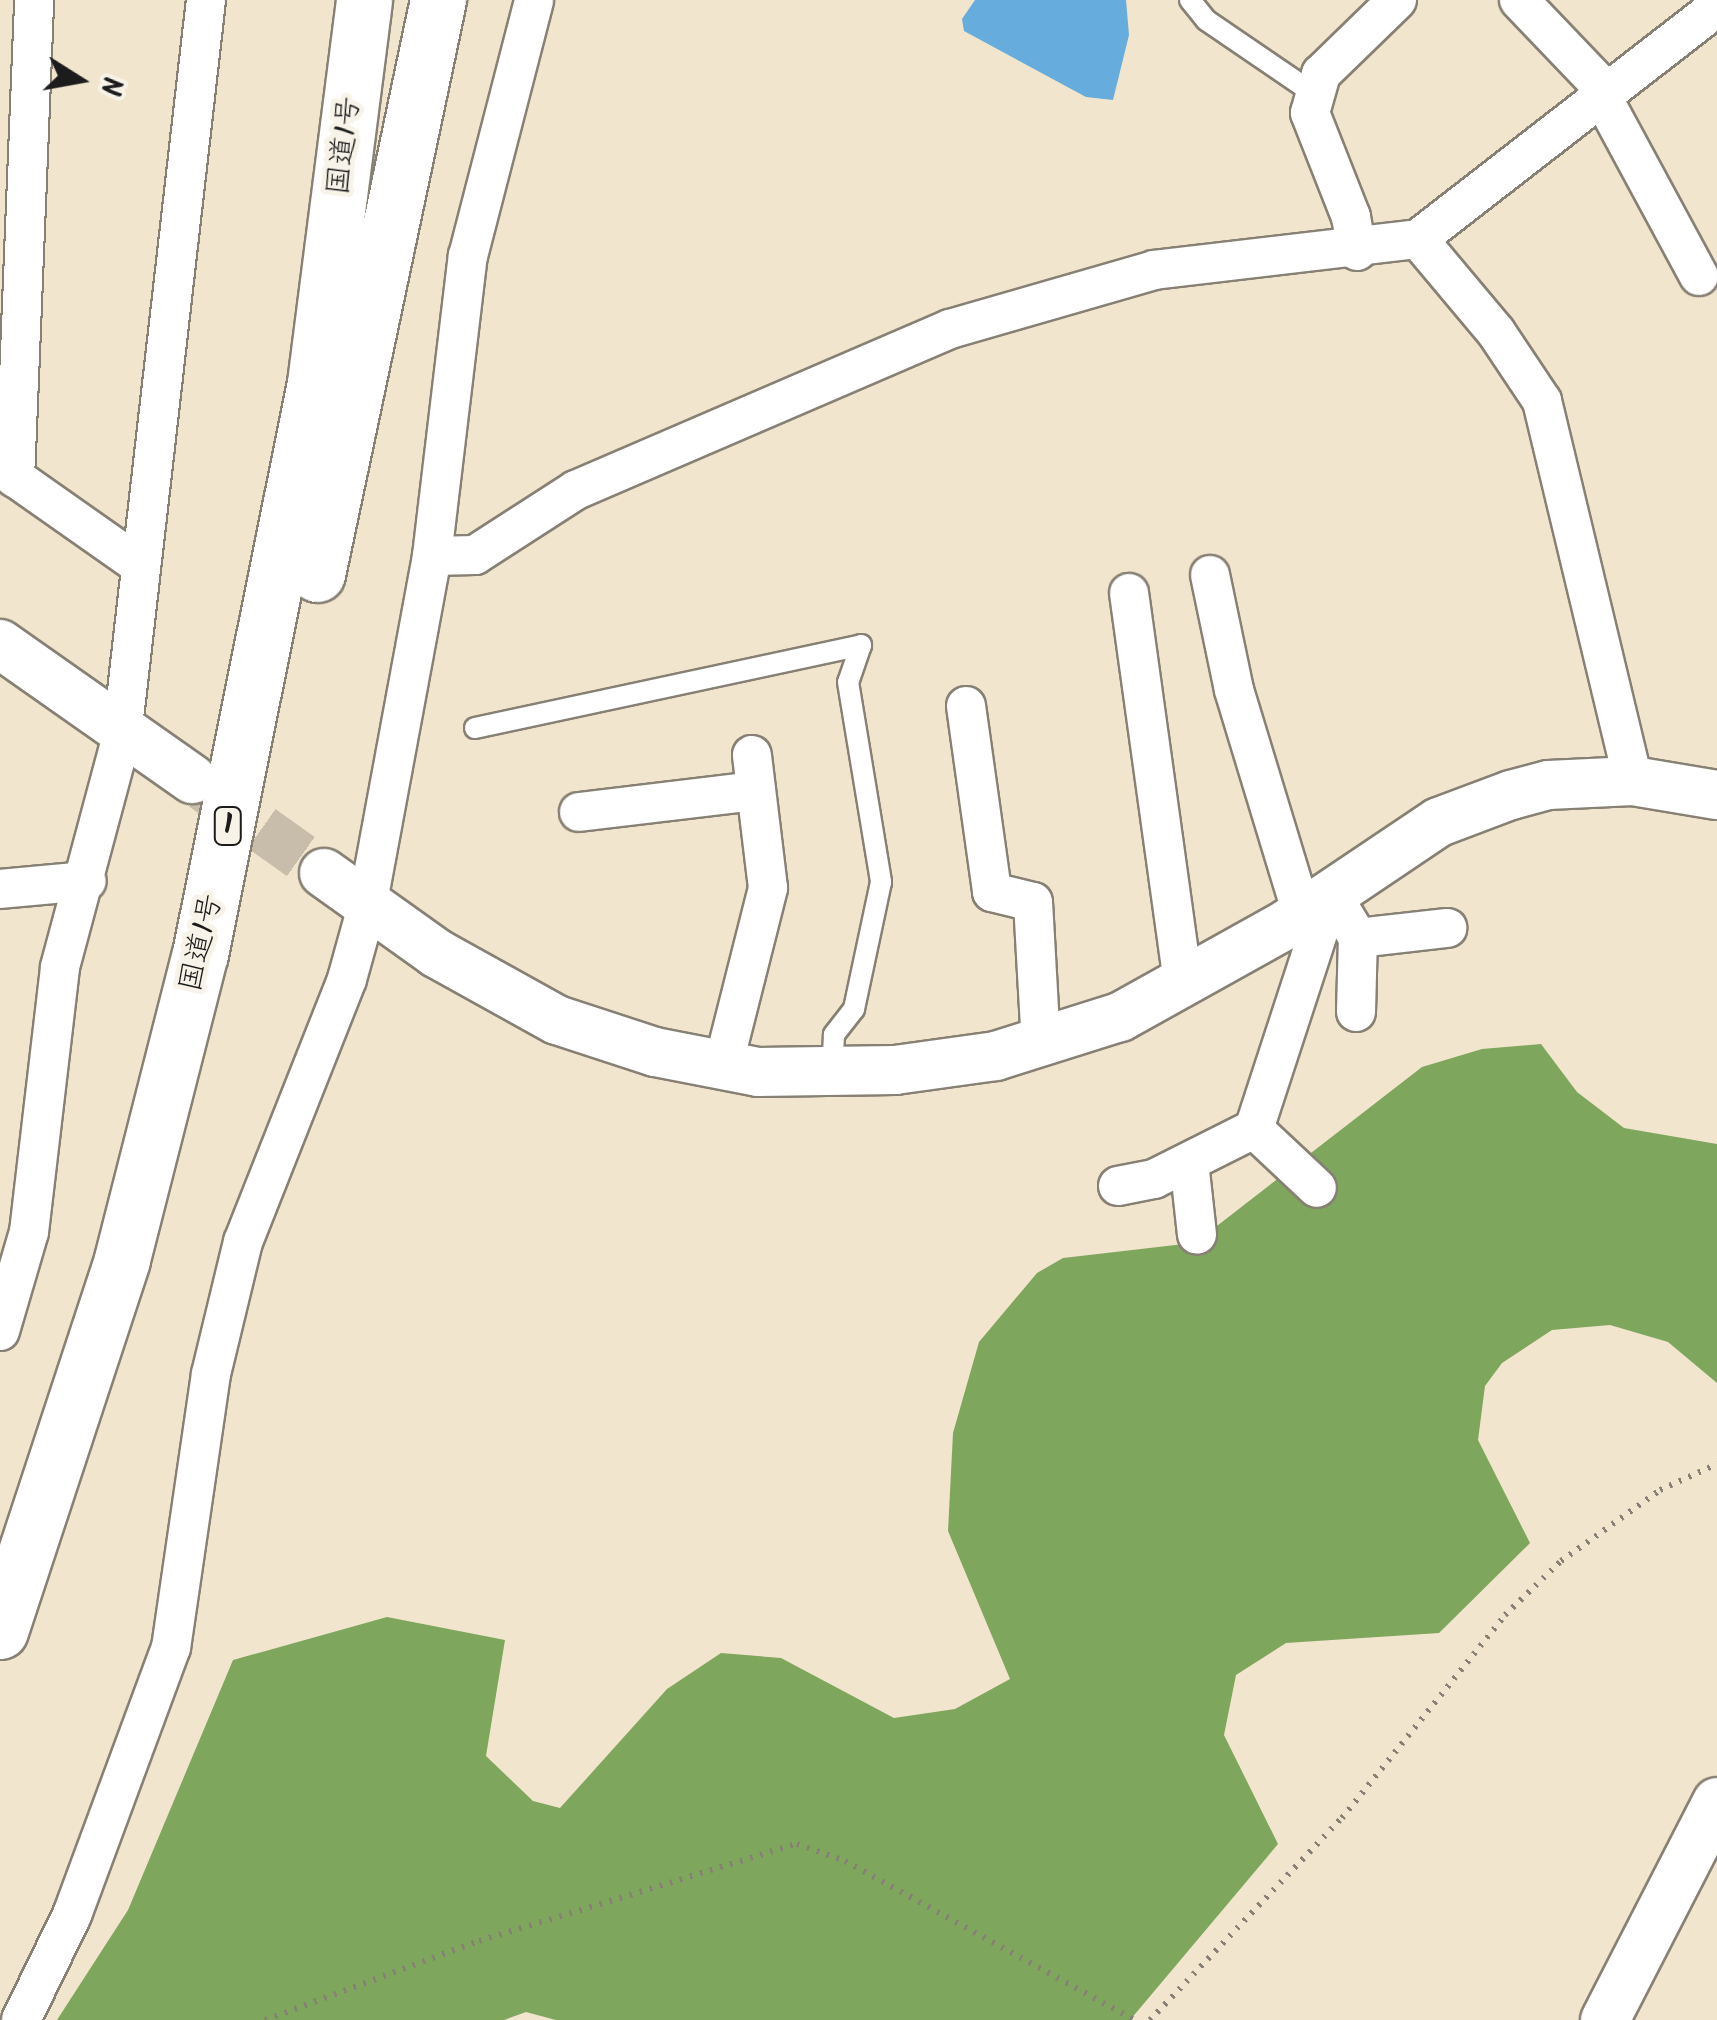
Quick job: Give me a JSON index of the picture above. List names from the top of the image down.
{
  "streets": {
    "highway": ["国道1号", "1"]
  },
  "crossings": [
    ["国道1号", "1"]
  ],
  "north": "right"
}
